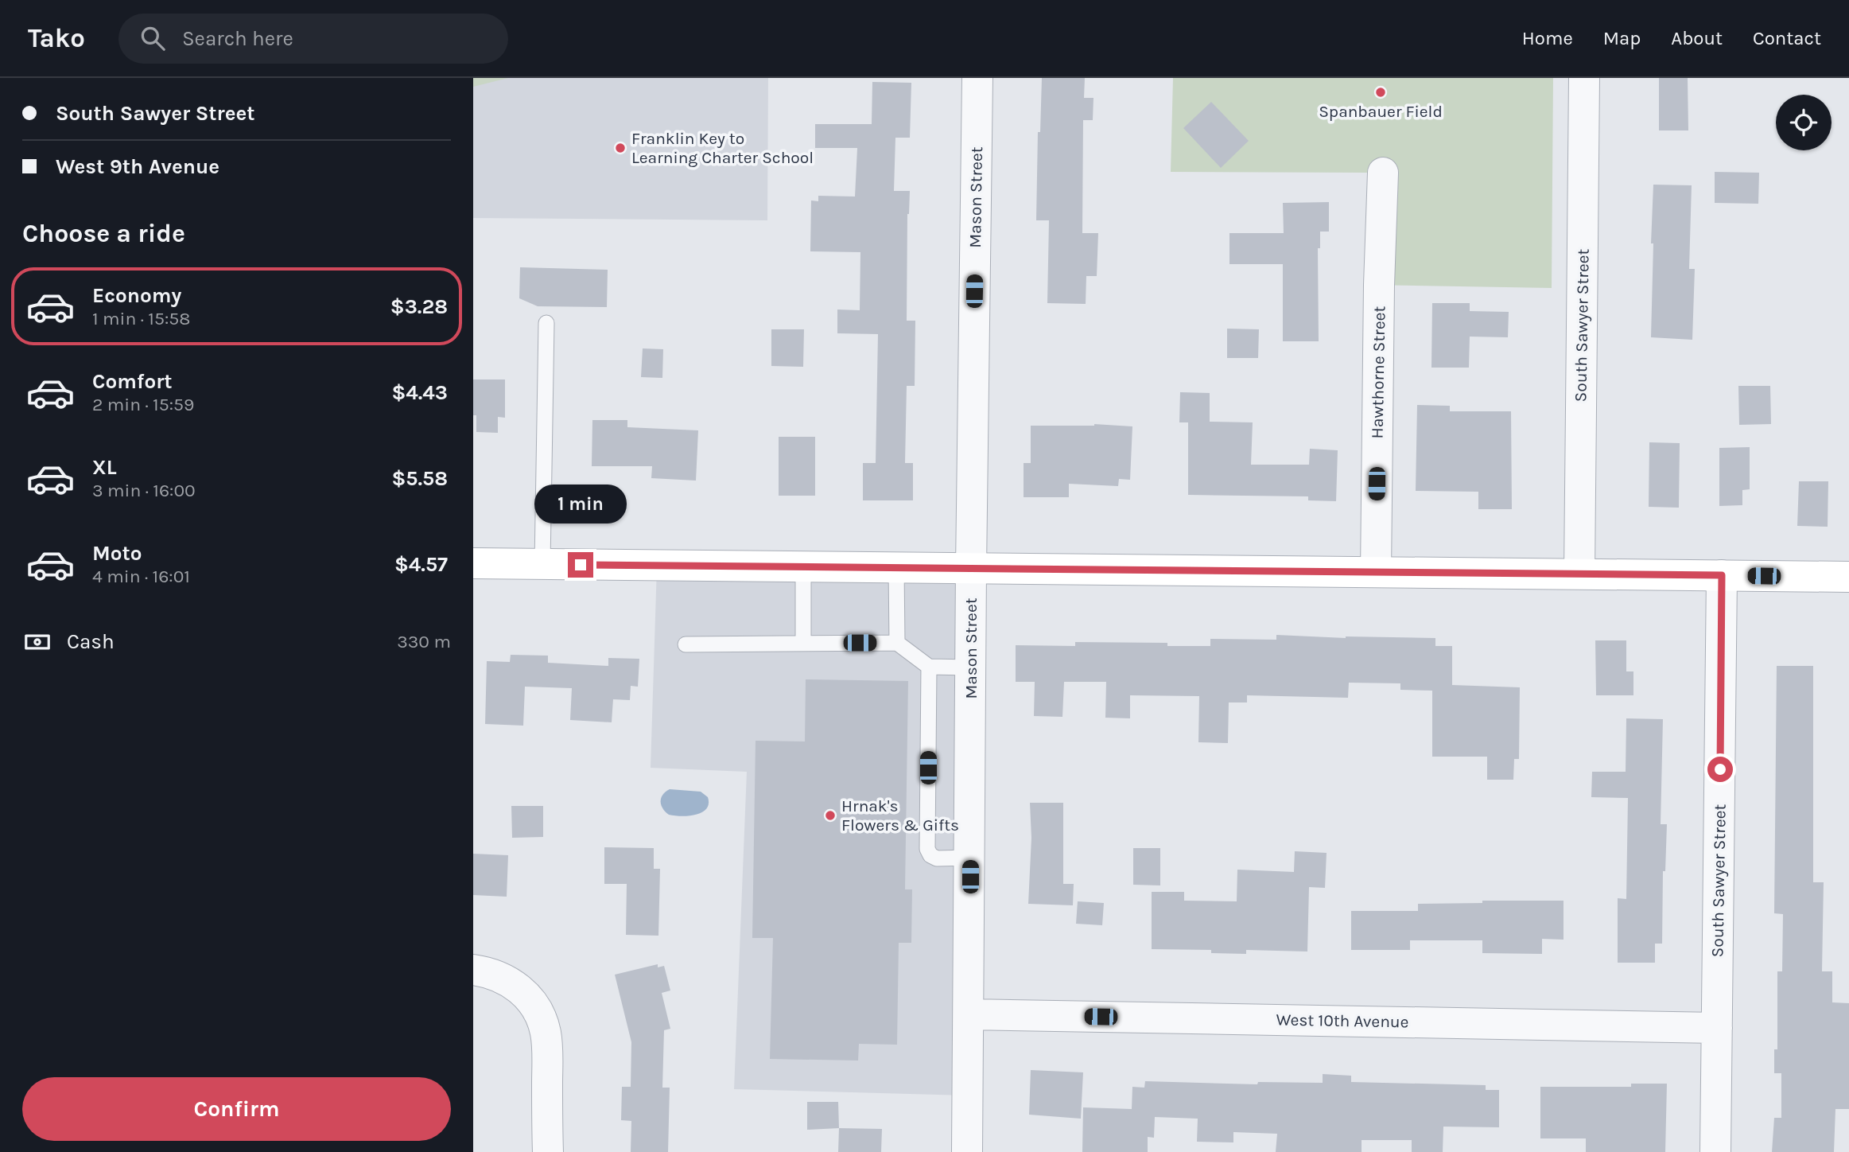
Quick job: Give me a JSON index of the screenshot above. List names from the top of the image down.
{
  "streets": {
    "street": [
      "Mason Street",
      "South Sawyer Street",
      "Hawthorne Street",
      "West 10th Avenue"
    ]
  },
  "crossings": [
    ["Mason Street", "West 10th Avenue"],
    ["South Sawyer Street", "West 10th Avenue"]
  ],
  "places": ["Spanbauer Field", "Franklin Key to Learning Charter School", "Hrnak's Flowers & Gifts"],
  "page": {
    "header": "Tako",
    "search": "Search here",
    "nav": [
      "Home",
      "Map",
      "About",
      "Contact"
    ],
    "banner": ["South Sawyer Street", "West 9th Avenue"],
    "heading": "Choose a ride",
    "list": [
      {
        "name": "Economy",
        "note": "1 min · 15:58",
        "value": "$3.28"
      },
      {
        "name": "Comfort",
        "note": "2 min · 15:59",
        "value": "$4.43"
      },
      {
        "name": "XL",
        "note": "3 min · 16:00",
        "value": "$5.58"
      },
      {
        "name": "Moto",
        "note": "4 min · 16:01",
        "value": "$4.57"
      }
    ],
    "bubble": "1 min",
    "pay": ["Cash", "330 m"],
    "buttons": "Confirm"
  }
}
